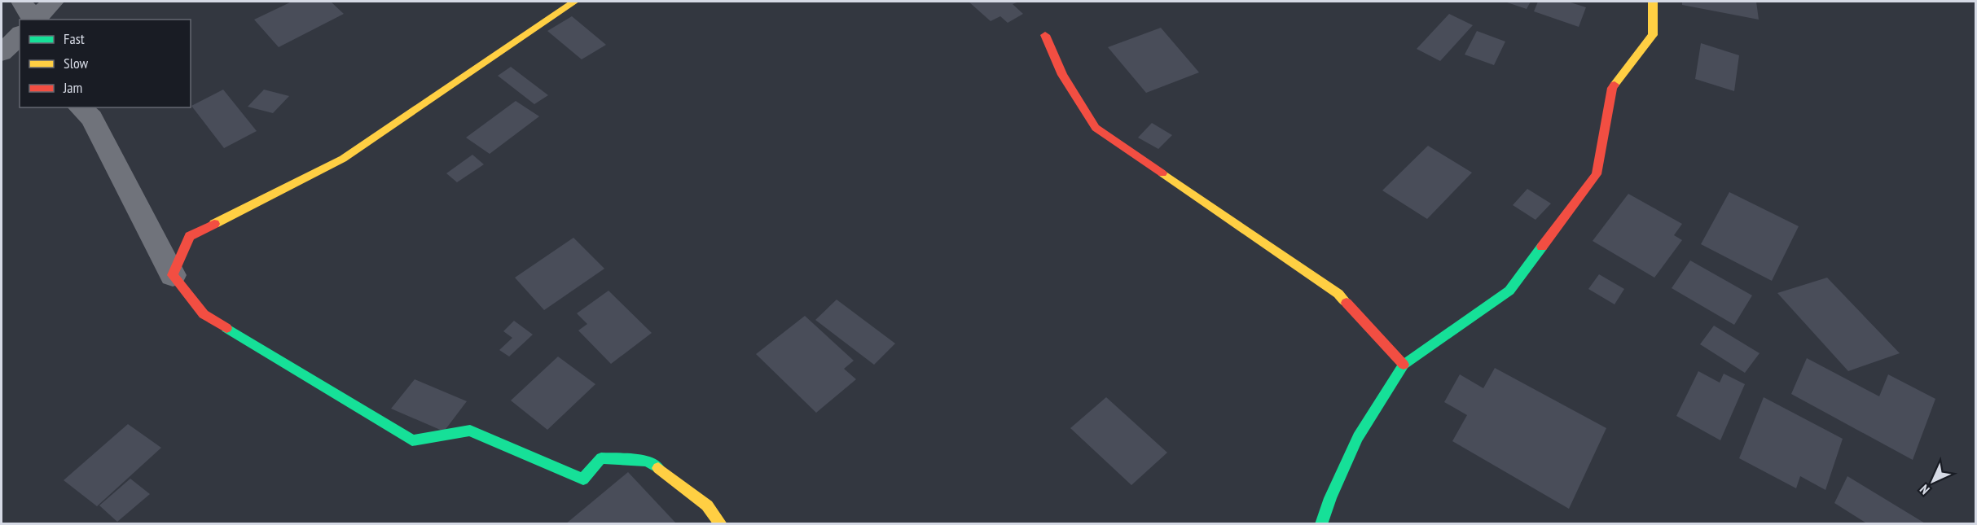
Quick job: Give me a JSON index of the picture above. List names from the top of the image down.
{
  "legend": ["Fast", "Slow", "Jam"],
  "north": "bottom left"
}
